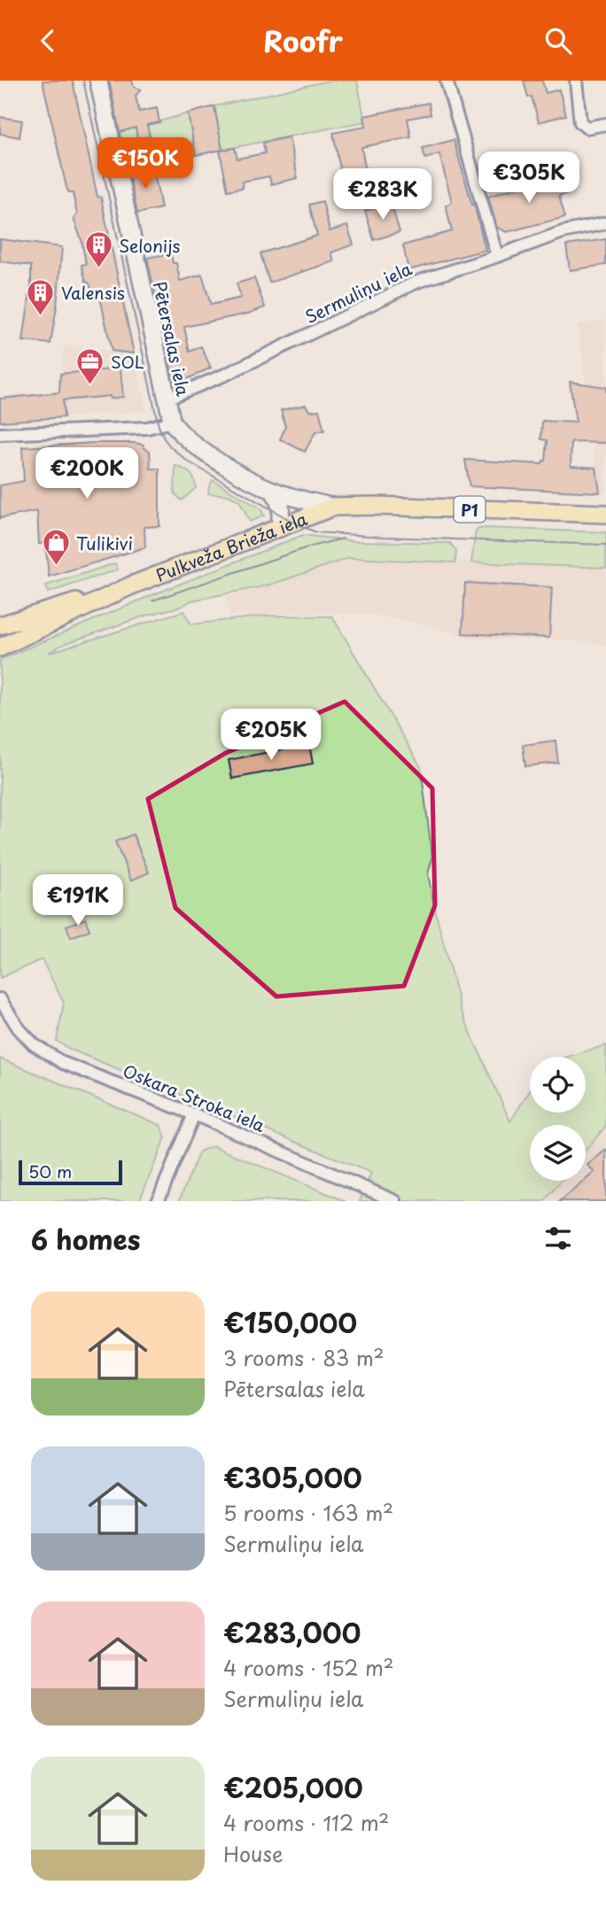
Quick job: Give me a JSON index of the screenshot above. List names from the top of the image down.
{
  "streets": {
    "main road": ["P1", "Pulkveža Brieža iela"],
    "street": ["Sermuliņu iela", "Pētersalas iela", "Oskara Stroka iela"]
  },
  "crossings": [
    ["Sermuliņu iela", "Pētersalas iela"],
    ["Pētersalas iela", "P1"],
    ["Pētersalas iela", "Pulkveža Brieža iela"],
    ["P1", "Pulkveža Brieža iela"]
  ],
  "places": {
    "building": ["Selonijs", "Valensis"],
    "office": ["SOL"],
    "shop": ["Tulikivi"]
  },
  "scale_bar": "50 m",
  "page": {
    "header": "Roofr",
    "price": [
      "€150K",
      "€305K",
      "€283K",
      "€200K",
      "€205K",
      "€191K"
    ],
    "scale": "50 m",
    "heading": "6 homes",
    "list": [
      {
        "name": "€150,000",
        "note": "3 rooms · 83 m² · Pētersalas iela"
      },
      {
        "name": "€305,000",
        "note": "5 rooms · 163 m² · Sermuliņu iela"
      },
      {
        "name": "€283,000",
        "note": "4 rooms · 152 m² · Sermuliņu iela"
      },
      {
        "name": "€205,000",
        "note": "4 rooms · 112 m² · House"
      }
    ]
  }
}
